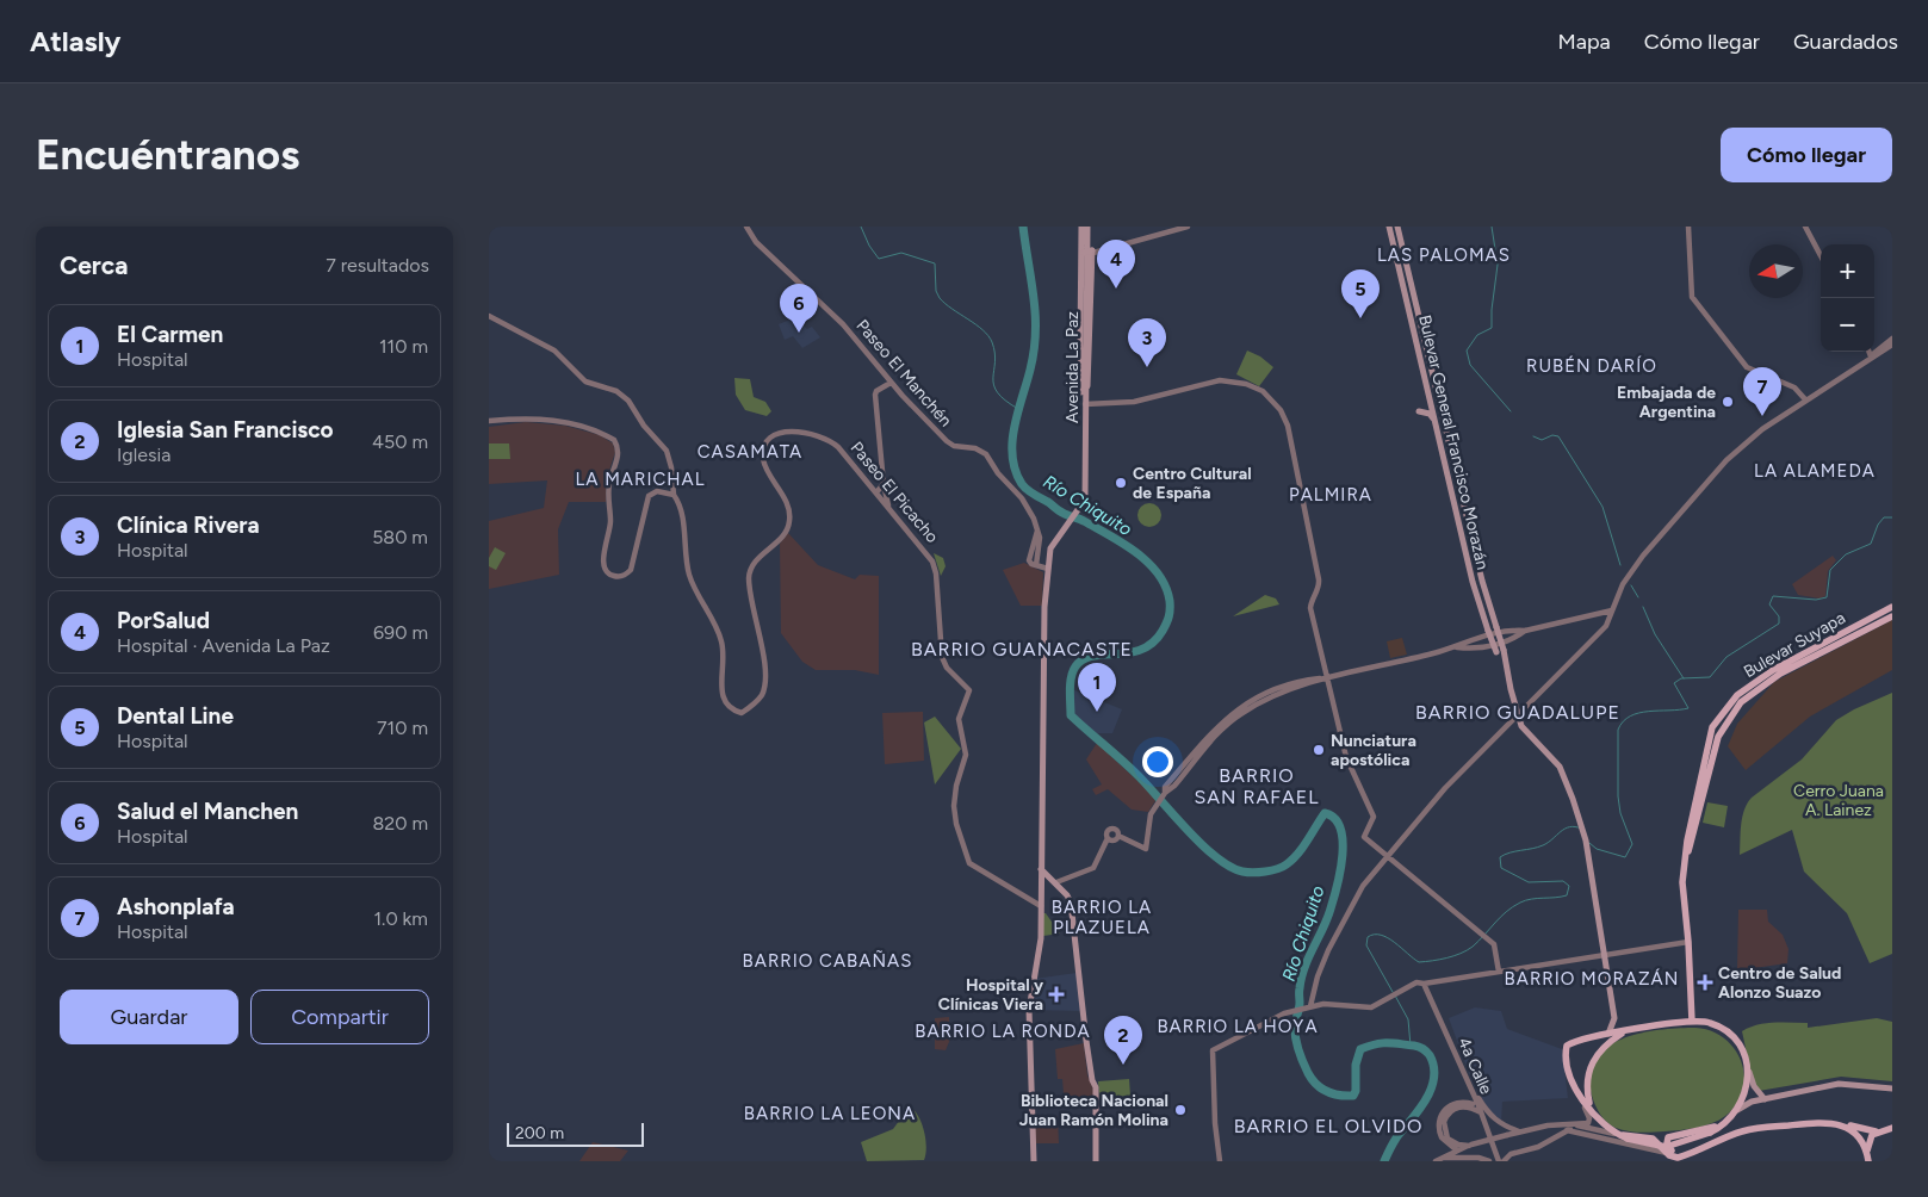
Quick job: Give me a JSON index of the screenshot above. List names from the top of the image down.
{
  "streets": {
    "main road": ["Avenida La Paz", "Bulevar General Francisco Morazán", "Bulevar Suyapa"],
    "street": ["Paseo El Manchén", "Paseo El Picacho", "4a Calle"]
  },
  "districts": [
    "LAS PALOMAS",
    "RUBÉN DARÍO",
    "CASAMATA",
    "LA ALAMEDA",
    "LA MARICHAL",
    "PALMIRA",
    "BARRIO GUANACASTE",
    "BARRIO GUADALUPE",
    "BARRIO SAN RAFAEL",
    "BARRIO LA PLAZUELA",
    "BARRIO CABAÑAS",
    "BARRIO MORAZÁN",
    "BARRIO LA HOYA",
    "BARRIO LA RONDA",
    "BARRIO LA LEONA",
    "BARRIO EL OLVIDO"
  ],
  "water": ["Río Chiquito"],
  "parks": ["Cerro Juana A. Lainez"],
  "places": {
    "other": [
      "Embajada de Argentina",
      "Centro Cultural de España",
      "Nunciatura apostólica",
      "Biblioteca Nacional Juan Ramón Molina"
    ],
    "health": ["Centro de Salud Alonzo Suazo", "Hospital y Clínicas Viera"]
  },
  "scale_bar": "200 m",
  "north": "left",
  "page": {
    "header": "Atlasly",
    "nav": ["Mapa", "Cómo llegar", "Guardados"],
    "buttons": [
      "Cómo llegar",
      ["Guardar", "Compartir"]
    ],
    "title": "Encuéntranos",
    "heading": ["Cerca", "7 resultados"],
    "pins": [
      "4",
      "5",
      "6",
      "3",
      "7",
      "1",
      "2"
    ],
    "map_buttons": ["+", "−"],
    "list": [
      {
        "mark": "1",
        "name": "El Carmen",
        "note": "Hospital",
        "value": "110 m"
      },
      {
        "mark": "2",
        "name": "Iglesia San Francisco",
        "note": "Iglesia",
        "value": "450 m"
      },
      {
        "mark": "3",
        "name": "Clínica Rivera",
        "note": "Hospital",
        "value": "580 m"
      },
      {
        "mark": "4",
        "name": "PorSalud",
        "note": "Hospital · Avenida La Paz",
        "value": "690 m"
      },
      {
        "mark": "5",
        "name": "Dental Line",
        "note": "Hospital",
        "value": "710 m"
      },
      {
        "mark": "6",
        "name": "Salud el Manchen",
        "note": "Hospital",
        "value": "820 m"
      },
      {
        "mark": "7",
        "name": "Ashonplafa",
        "note": "Hospital",
        "value": "1.0 km"
      }
    ],
    "scale": "200 m"
  }
}
